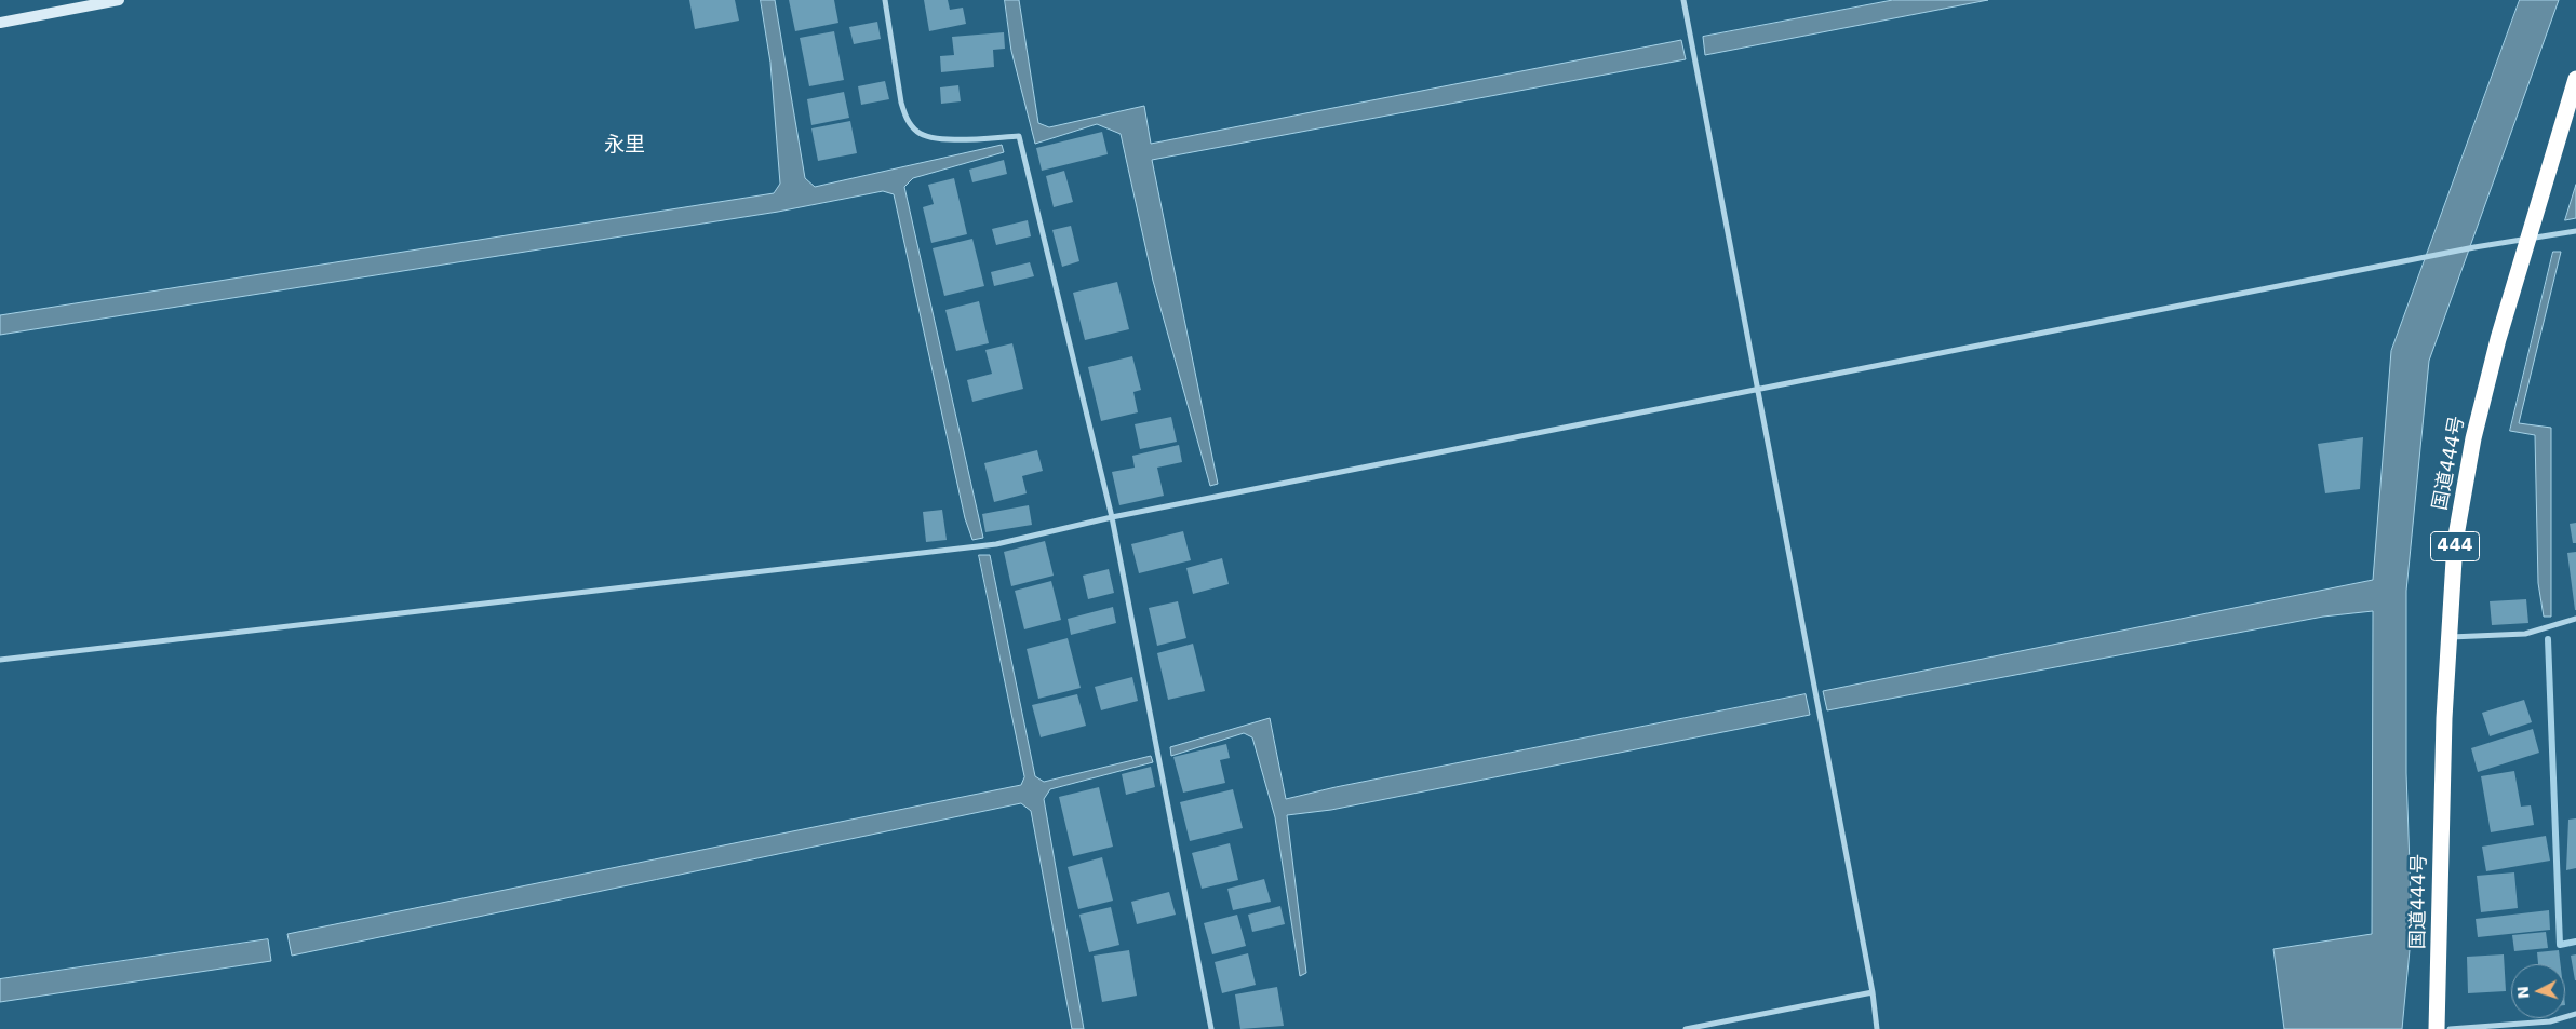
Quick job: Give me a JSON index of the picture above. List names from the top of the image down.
{
  "streets": {
    "highway": ["国道444号", "444"]
  },
  "districts": ["永里"],
  "north": "left"
}
